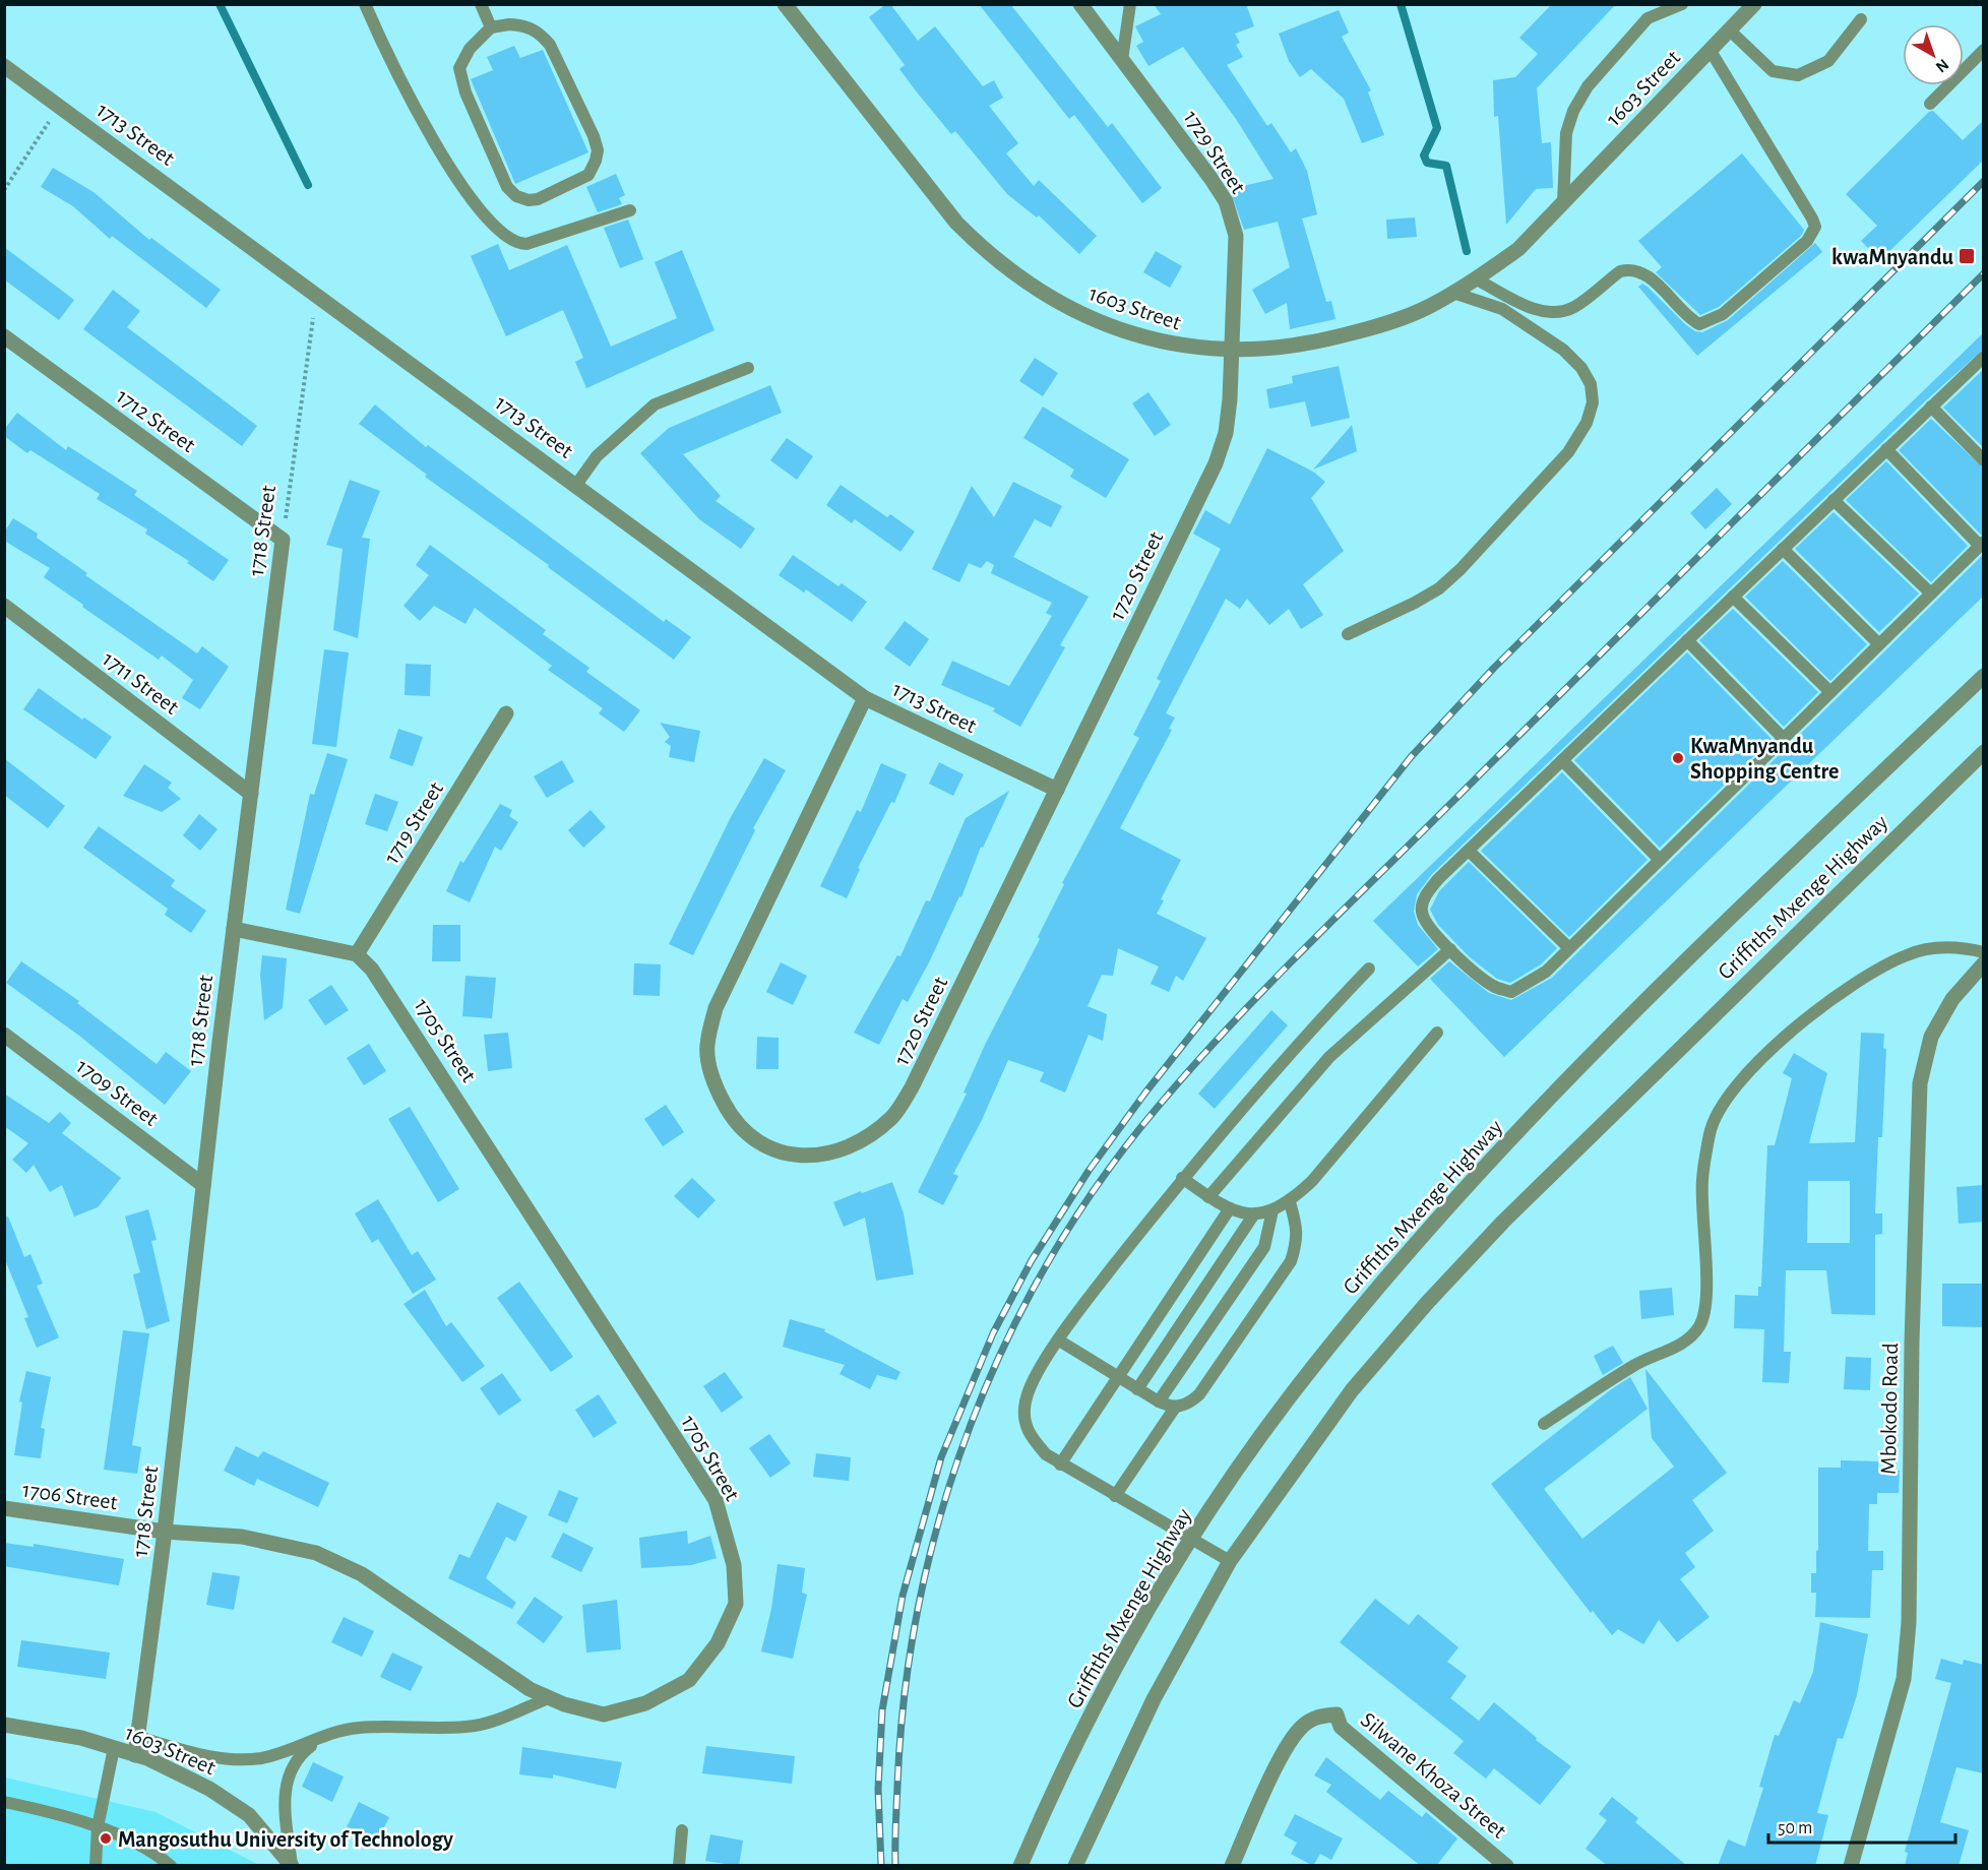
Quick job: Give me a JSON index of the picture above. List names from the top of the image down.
{
  "streets": {
    "street": [
      "1603 Street",
      "1713 Street",
      "1729 Street",
      "1712 Street",
      "1718 Street",
      "1720 Street",
      "1711 Street",
      "1719 Street",
      "Griffiths Mxenge Highway",
      "1705 Street",
      "1709 Street",
      "Mbokodo Road",
      "1706 Street",
      "Silwane Khoza Street"
    ]
  },
  "crossings": [
    ["1603 Street", "1729 Street"],
    ["1603 Street", "1718 Street"],
    ["1603 Street", "1720 Street"],
    ["1713 Street", "1718 Street"],
    ["1713 Street", "1720 Street"],
    ["1729 Street", "1720 Street"],
    ["1712 Street", "1718 Street"],
    ["1718 Street", "1711 Street"],
    ["1718 Street", "1705 Street"],
    ["1718 Street", "1709 Street"],
    ["1718 Street", "1706 Street"],
    ["1719 Street", "1705 Street"],
    ["1705 Street", "1706 Street"]
  ],
  "places": {
    "transit": ["kwaMnyandu"],
    "other": ["KwaMnyandu Shopping Centre", "Mangosuthu University of Technology"]
  },
  "scale_bar": "50 m",
  "north": "bottom right"
}
